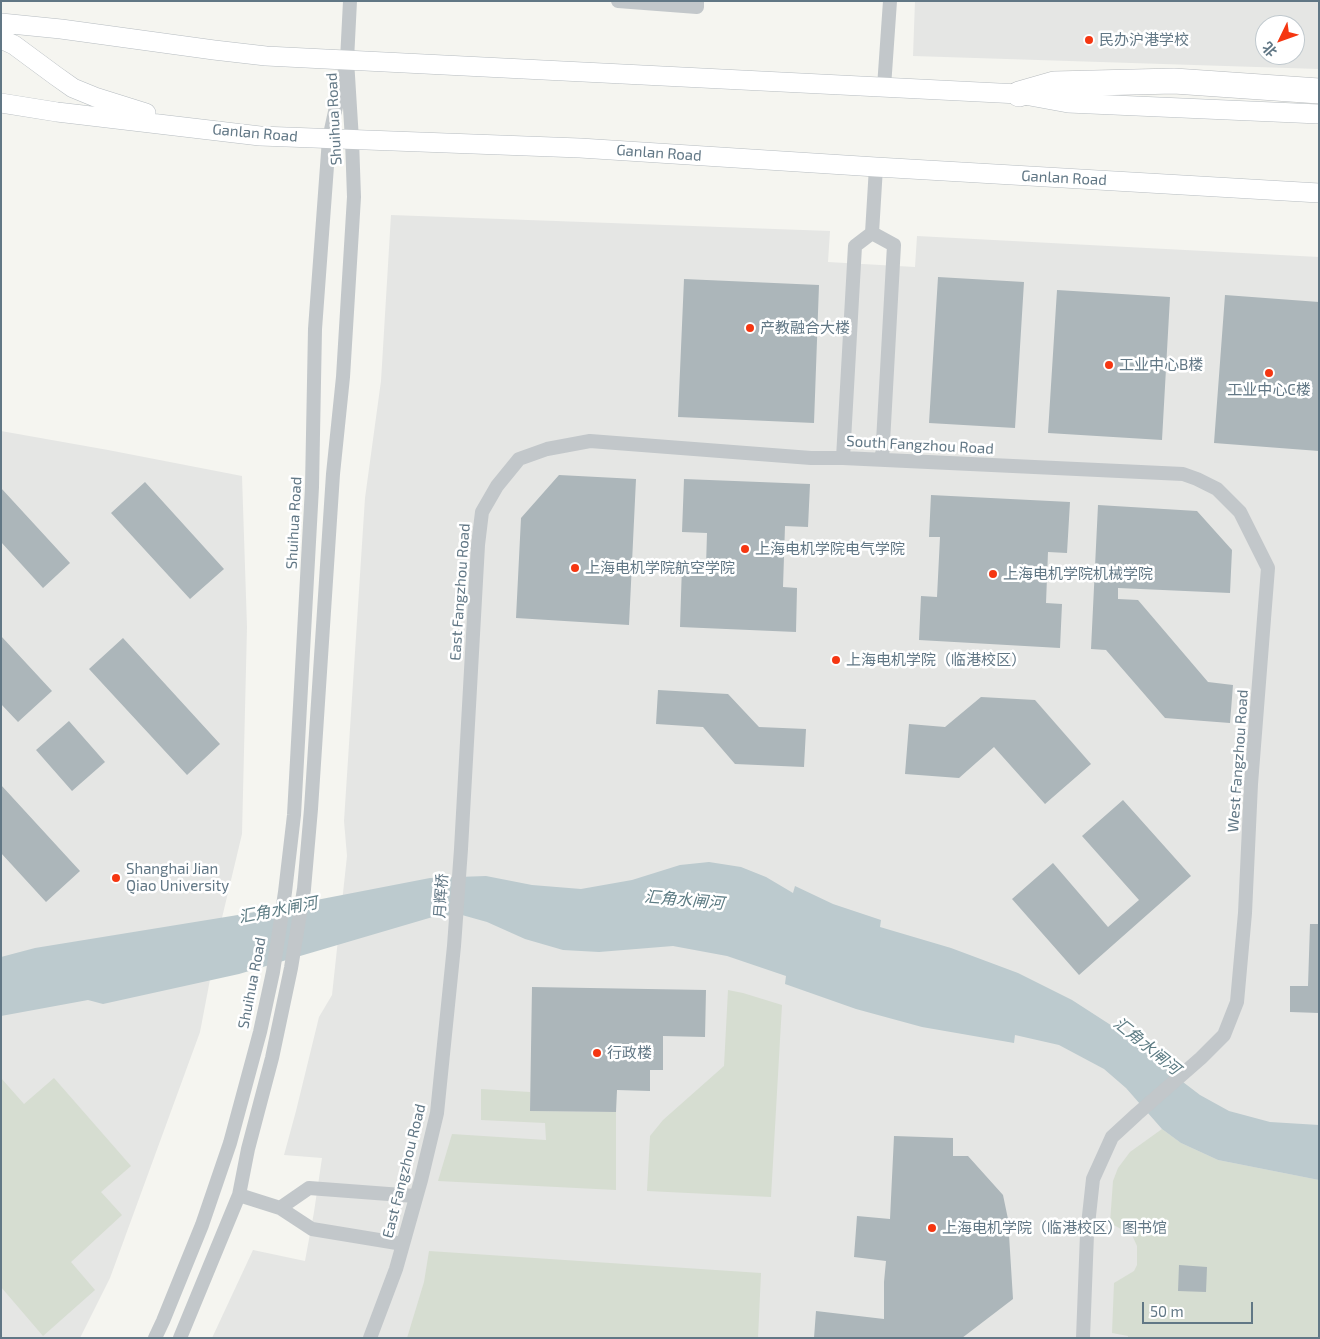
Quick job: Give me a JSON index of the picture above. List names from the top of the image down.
{
  "streets": {
    "main road": ["Ganlan Road"],
    "street": [
      "Shuihua Road",
      "South Fangzhou Road",
      "East Fangzhou Road",
      "West Fangzhou Road",
      "月辉桥"
    ]
  },
  "crossings": [
    ["Shuihua Road", "Ganlan Road"],
    ["South Fangzhou Road", "East Fangzhou Road"],
    ["South Fangzhou Road", "West Fangzhou Road"],
    ["East Fangzhou Road", "月辉桥"]
  ],
  "water": ["汇角水闸河"],
  "places": [
    "民办沪港学校",
    "产教融合大楼",
    "工业中心B楼",
    "工业中心C楼",
    "上海电机学院电气学院",
    "上海电机学院航空学院",
    "上海电机学院机械学院",
    "上海电机学院（临港校区）",
    "Shanghai Jian Qiao University",
    "行政楼",
    "上海电机学院（临港校区）图书馆"
  ],
  "scale_bar": "50 m",
  "north": "bottom left"
}
